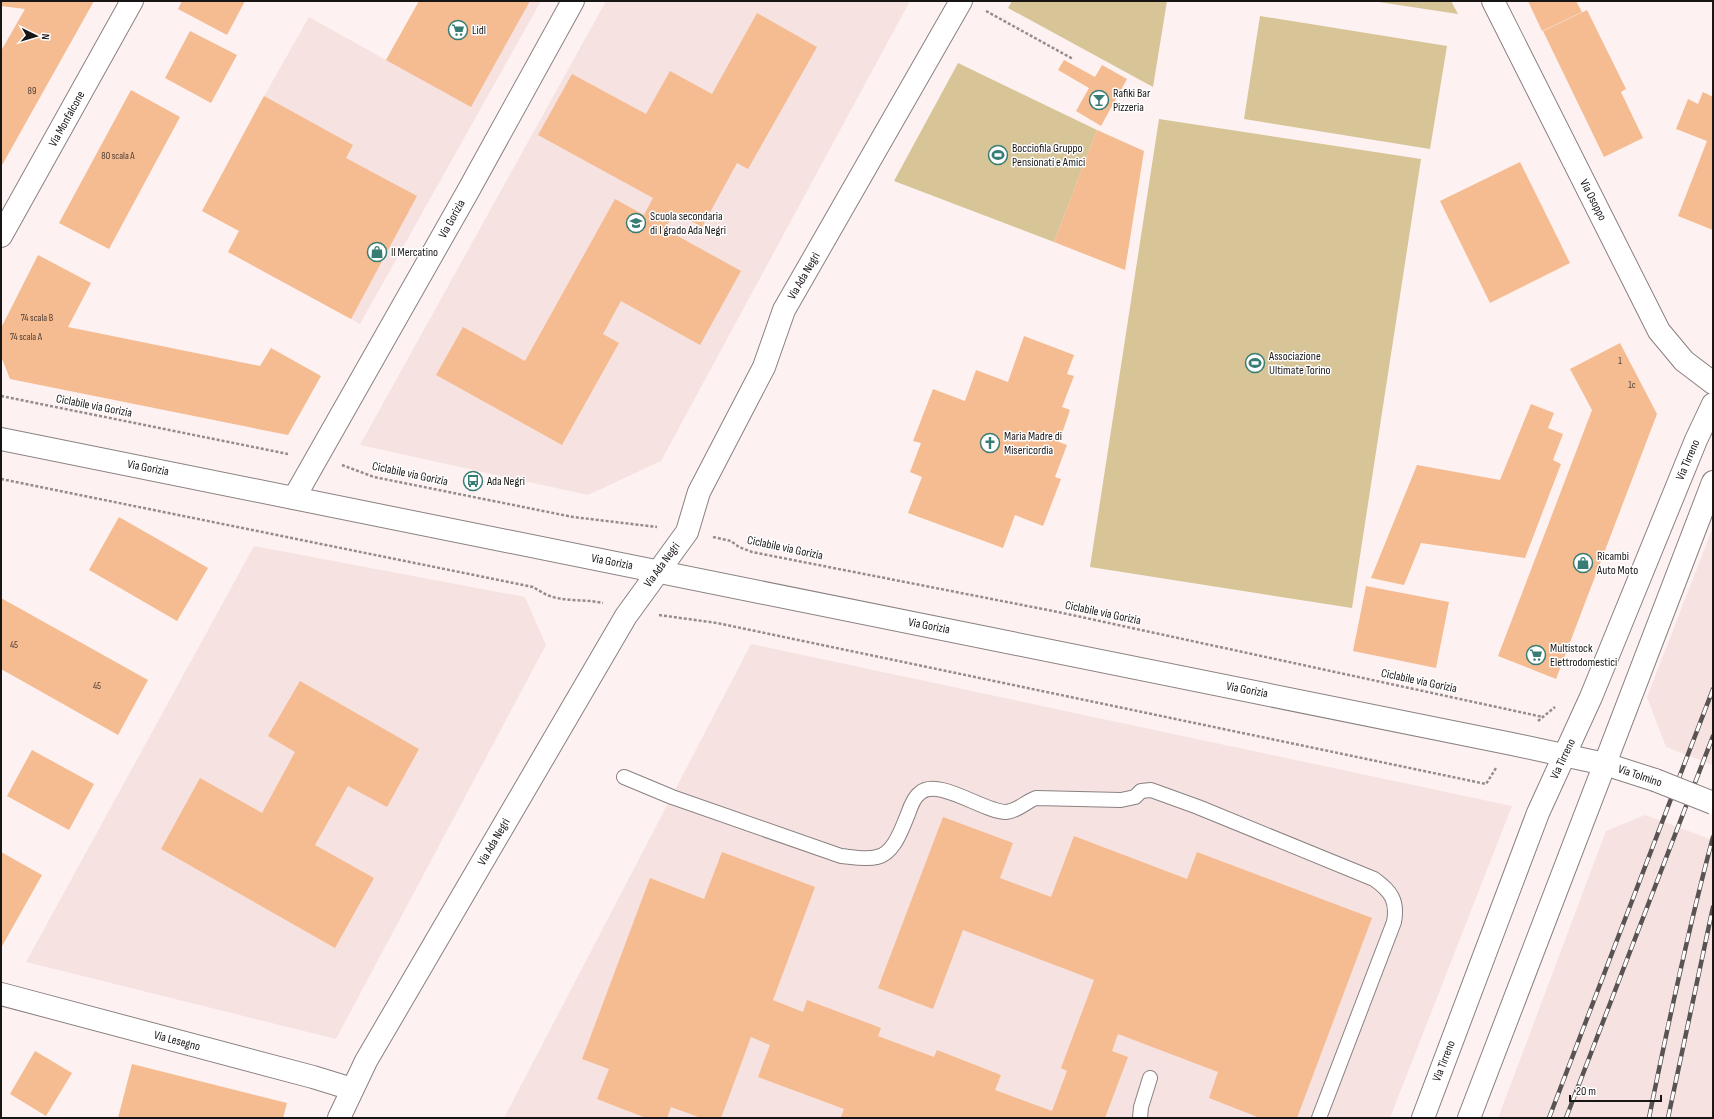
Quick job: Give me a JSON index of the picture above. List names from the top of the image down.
{
  "streets": {
    "street": [
      "Via Monfalcone",
      "Via Osoppo",
      "Via Gorizia",
      "Via Ada Negri",
      "Via Tirreno",
      "Via Tolmino",
      "Via Lesegno"
    ],
    "path": ["Ciclabile via Gorizia"]
  },
  "crossings": [
    ["Via Gorizia", "Via Ada Negri"],
    ["Via Gorizia", "Ciclabile via Gorizia"],
    ["Via Gorizia", "Via Tirreno"],
    ["Via Gorizia", "Via Tolmino"],
    ["Via Ada Negri", "Ciclabile via Gorizia"],
    ["Via Ada Negri", "Via Lesegno"],
    ["Via Tirreno", "Via Tolmino"]
  ],
  "places": {
    "supermarket": ["Lidl", "Multistock Elettrodomestici"],
    "bar": ["Rafiki Bar Pizzeria"],
    "sports": ["Bocciofila Gruppo Pensionati e Amici", "Associazione Ultimate Torino"],
    "school or university": ["Scuola secondaria di I grado Ada Negri"],
    "shop": ["Il Mercatino", "Ricambi Auto Moto"],
    "church": ["Maria Madre di Misericordia"],
    "bus stop": ["Ada Negri"]
  },
  "house_numbers": [
    "89",
    "80 scala A",
    "74 scala B",
    "74 scala A",
    "1",
    "1c",
    "45",
    "45"
  ],
  "scale_bar": "20 m",
  "north": "right"
}
